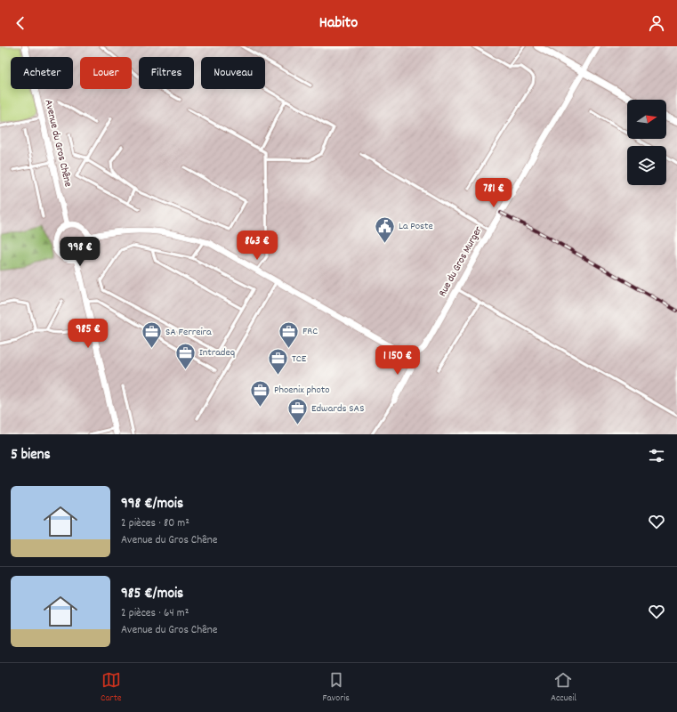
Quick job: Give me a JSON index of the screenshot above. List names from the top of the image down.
{
  "streets": {
    "street": ["Avenue du Gros Chêne", "Rue du Gros Murger"]
  },
  "places": {
    "public building": ["La Poste"],
    "office": [
      "FRC",
      "SA Ferreira",
      "Intradeq",
      "TCE",
      "Phoenix photo",
      "Edwards SAS"
    ]
  },
  "north": "right",
  "page": {
    "header": "Habito",
    "chip": [
      "Acheter",
      "Louer",
      "Filtres",
      "Nouveau"
    ],
    "price": [
      "781 €",
      "863 €",
      "998 €",
      "985 €",
      "1 150 €"
    ],
    "heading": "5 biens",
    "list": [
      {
        "name": "998 €/mois",
        "note": "2 pièces · 80 m² · Avenue du Gros Chêne"
      },
      {
        "name": "985 €/mois",
        "note": "2 pièces · 64 m² · Avenue du Gros Chêne"
      }
    ],
    "tabs": ["Carte", "Favoris", "Accueil"]
  }
}
